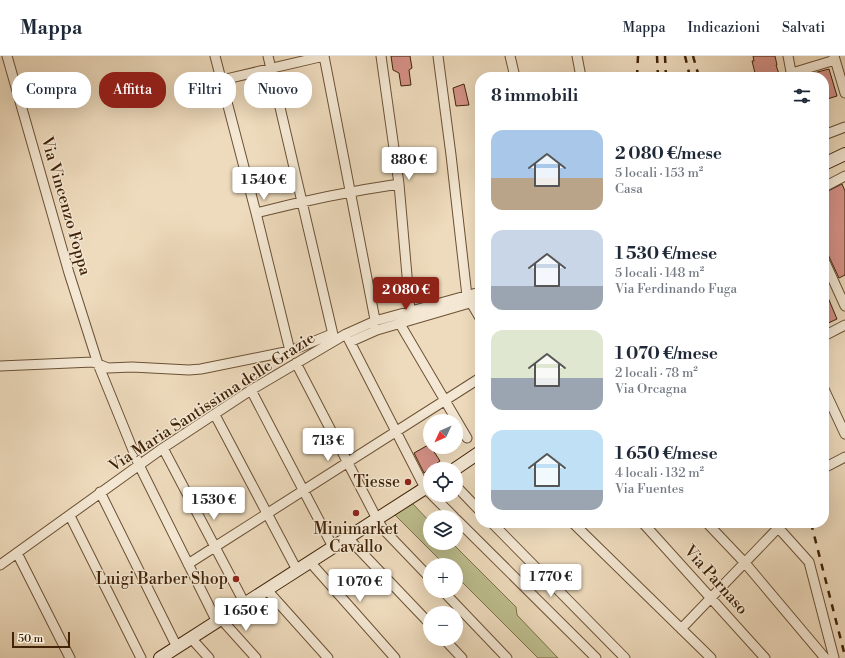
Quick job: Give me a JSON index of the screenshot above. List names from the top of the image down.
{
  "streets": {
    "street": ["Via Vincenzo Foppa", "Via Maria Santissima delle Grazie", "Via Parnaso"]
  },
  "crossings": [
    ["Via Vincenzo Foppa", "Via Maria Santissima delle Grazie"]
  ],
  "places": ["Tiesse", "Minimarket Cavallo", "Luigi Barber Shop"],
  "scale_bar": "50 m",
  "north": "bottom left",
  "page": {
    "header": "Mappa",
    "nav": ["Mappa", "Indicazioni", "Salvati"],
    "chip": [
      "Compra",
      "Affitta",
      "Filtri",
      "Nuovo"
    ],
    "heading": "8 immobili",
    "list": [
      {
        "name": "2 080 €/mese",
        "note": "5 locali · 153 m² · Casa"
      },
      {
        "name": "1 530 €/mese",
        "note": "5 locali · 148 m² · Via Ferdinando Fuga"
      },
      {
        "name": "1 070 €/mese",
        "note": "2 locali · 78 m² · Via Orcagna"
      },
      {
        "name": "1 650 €/mese",
        "note": "4 locali · 132 m² · Via Fuentes"
      }
    ],
    "price": [
      "880 €",
      "1 540 €",
      "2 080 €",
      "713 €",
      "1 530 €",
      "1 770 €",
      "1 070 €",
      "1 650 €"
    ],
    "map_buttons": ["+", "−"],
    "scale": "50 m"
  }
}
